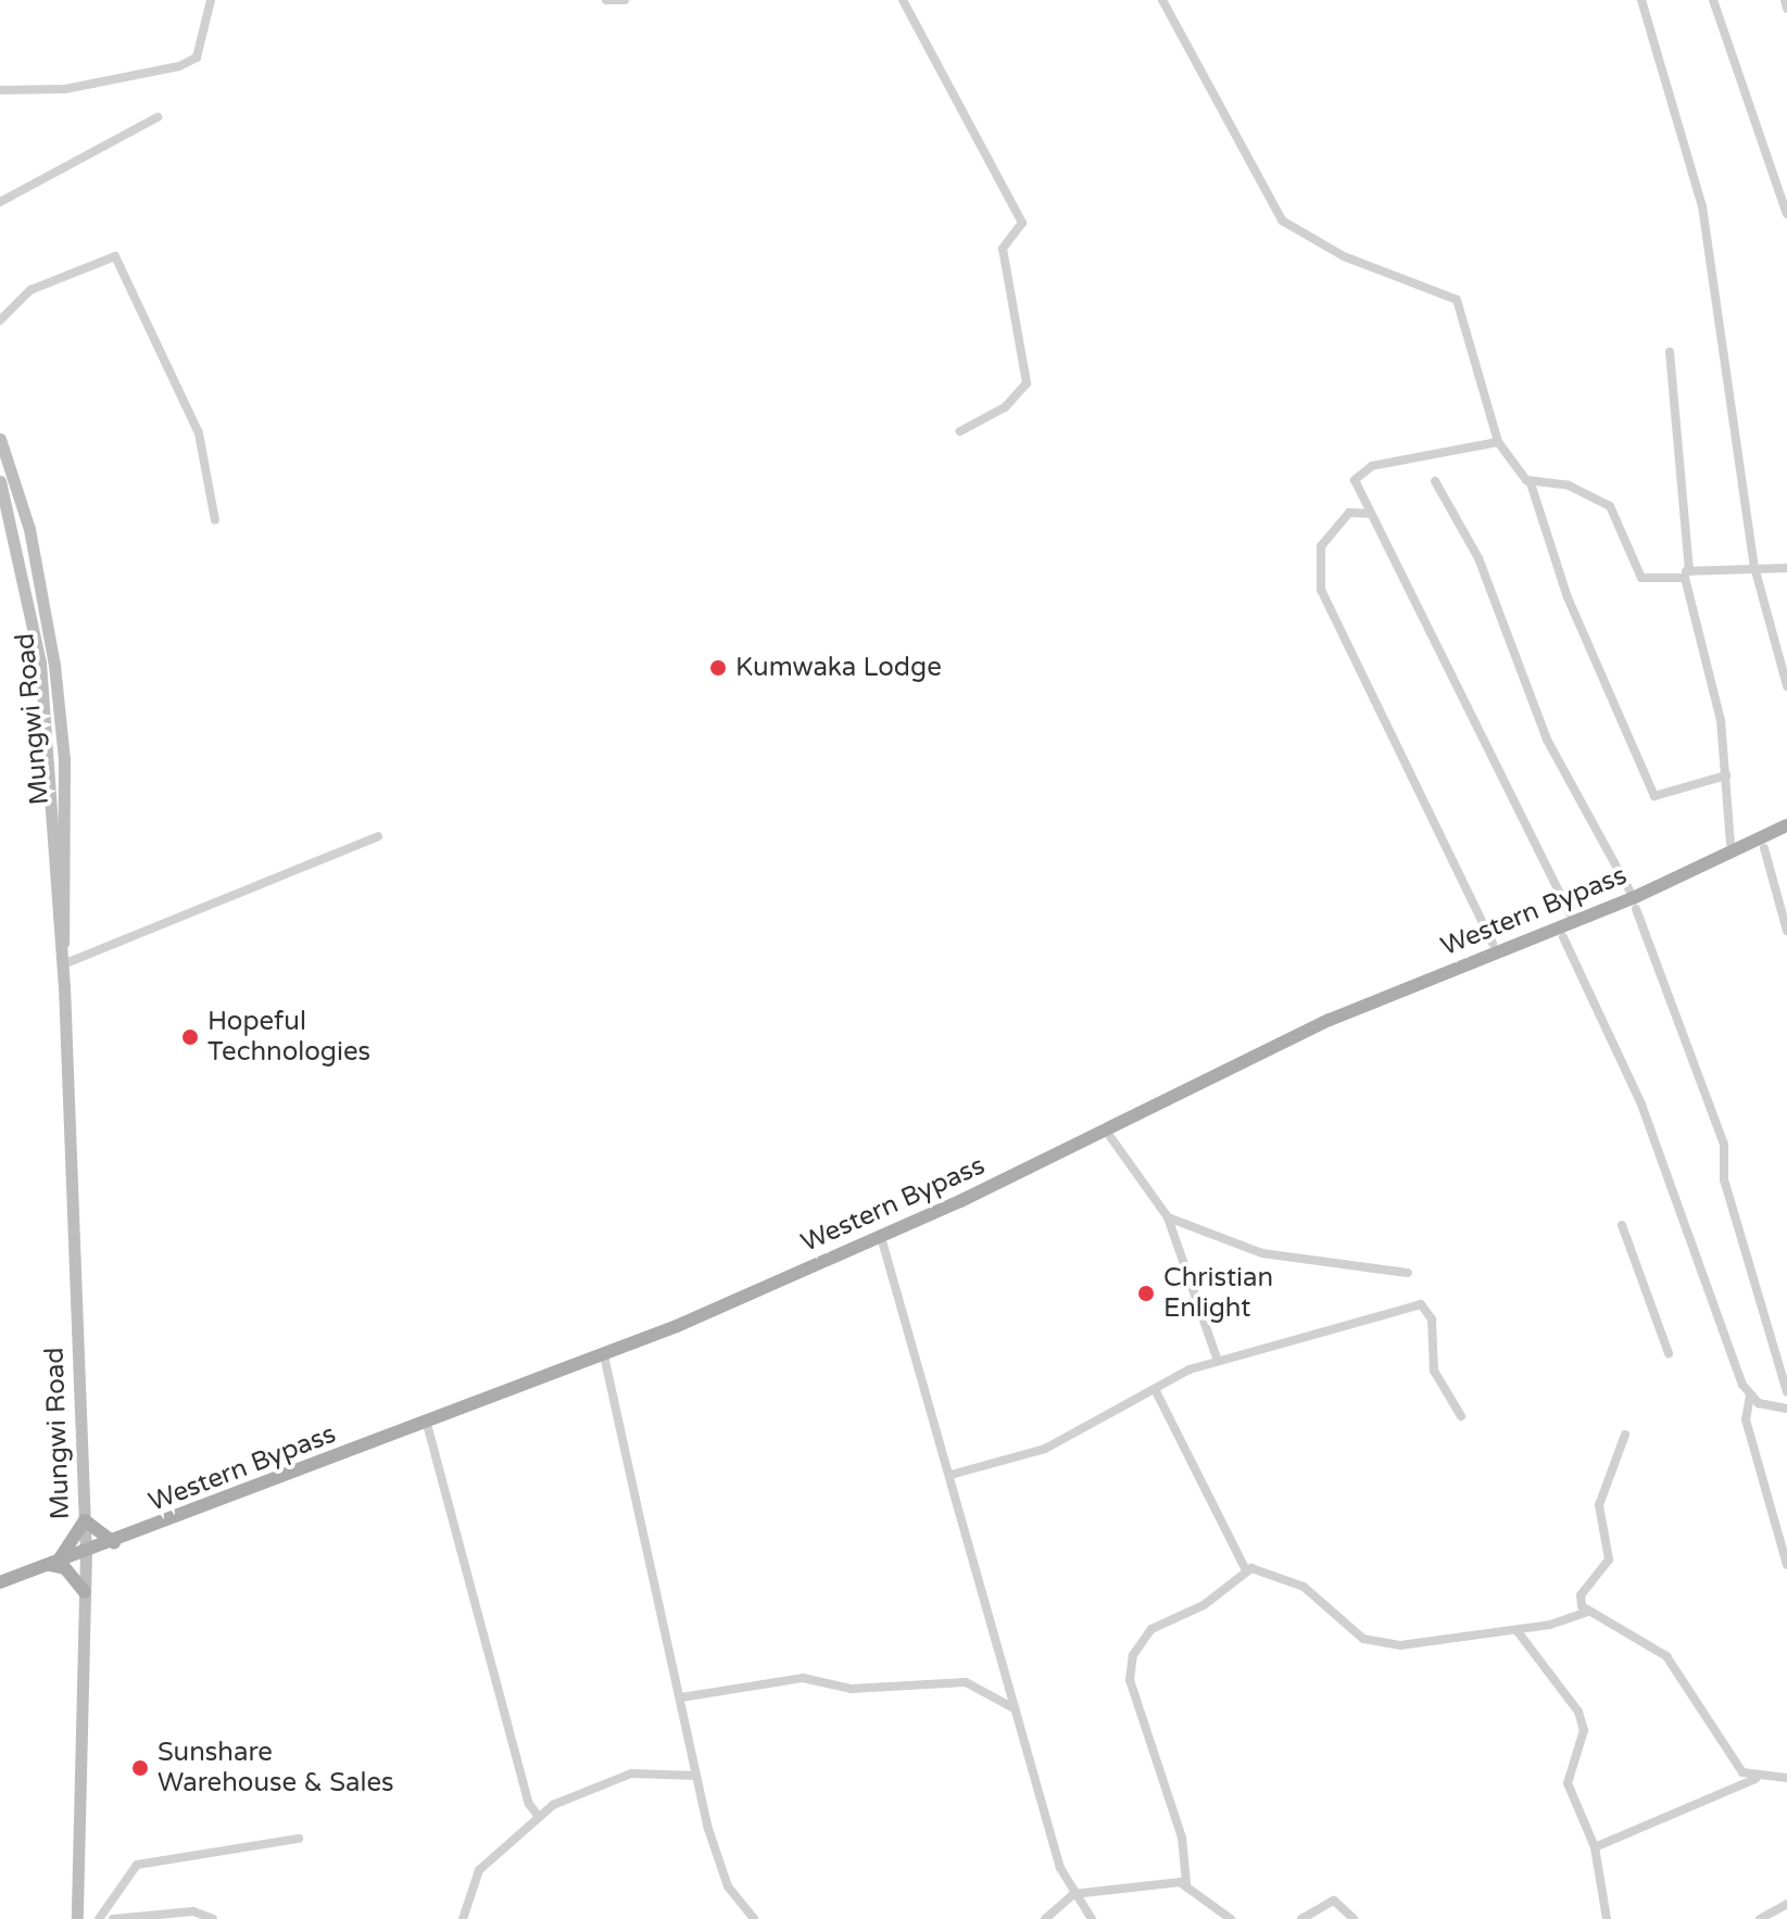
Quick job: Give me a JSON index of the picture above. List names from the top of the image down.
{
  "streets": {
    "main road": ["Mungwi Road", "Western Bypass"]
  },
  "crossings": [
    ["Mungwi Road", "Western Bypass"]
  ],
  "places": [
    "Kumwaka Lodge",
    "Hopeful Technologies",
    "Christian Enlight",
    "Sunshare Warehouse & Sales"
  ]
}
